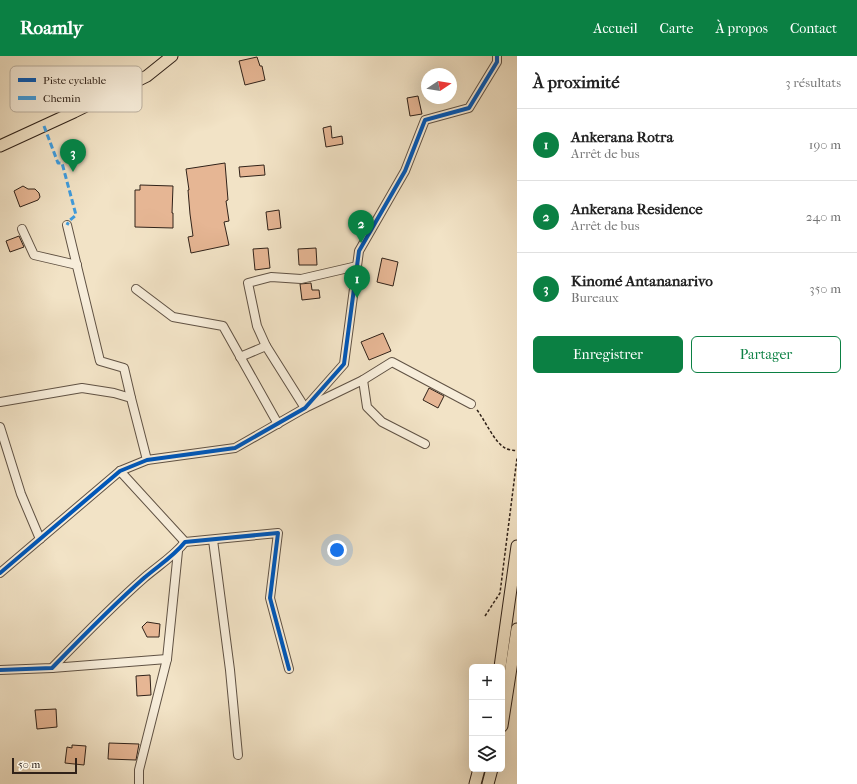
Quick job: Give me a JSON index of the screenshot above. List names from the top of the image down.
{
  "legend": ["Piste cyclable", "Chemin"],
  "scale_bar": "50 m",
  "north": "right",
  "page": {
    "header": "Roamly",
    "nav": [
      "Accueil",
      "Carte",
      "À propos",
      "Contact"
    ],
    "heading": ["À proximité", "3 résultats"],
    "list": [
      {
        "mark": "1",
        "name": "Ankerana Rotra",
        "note": "Arrêt de bus",
        "value": "190 m"
      },
      {
        "mark": "2",
        "name": "Ankerana Residence",
        "note": "Arrêt de bus",
        "value": "240 m"
      },
      {
        "mark": "3",
        "name": "Kinomé Antananarivo",
        "note": "Bureaux",
        "value": "350 m"
      }
    ],
    "pins": ["3", "2", "1"],
    "buttons": ["Enregistrer", "Partager"],
    "map_buttons": ["+", "−"],
    "scale": "50 m"
  }
}
